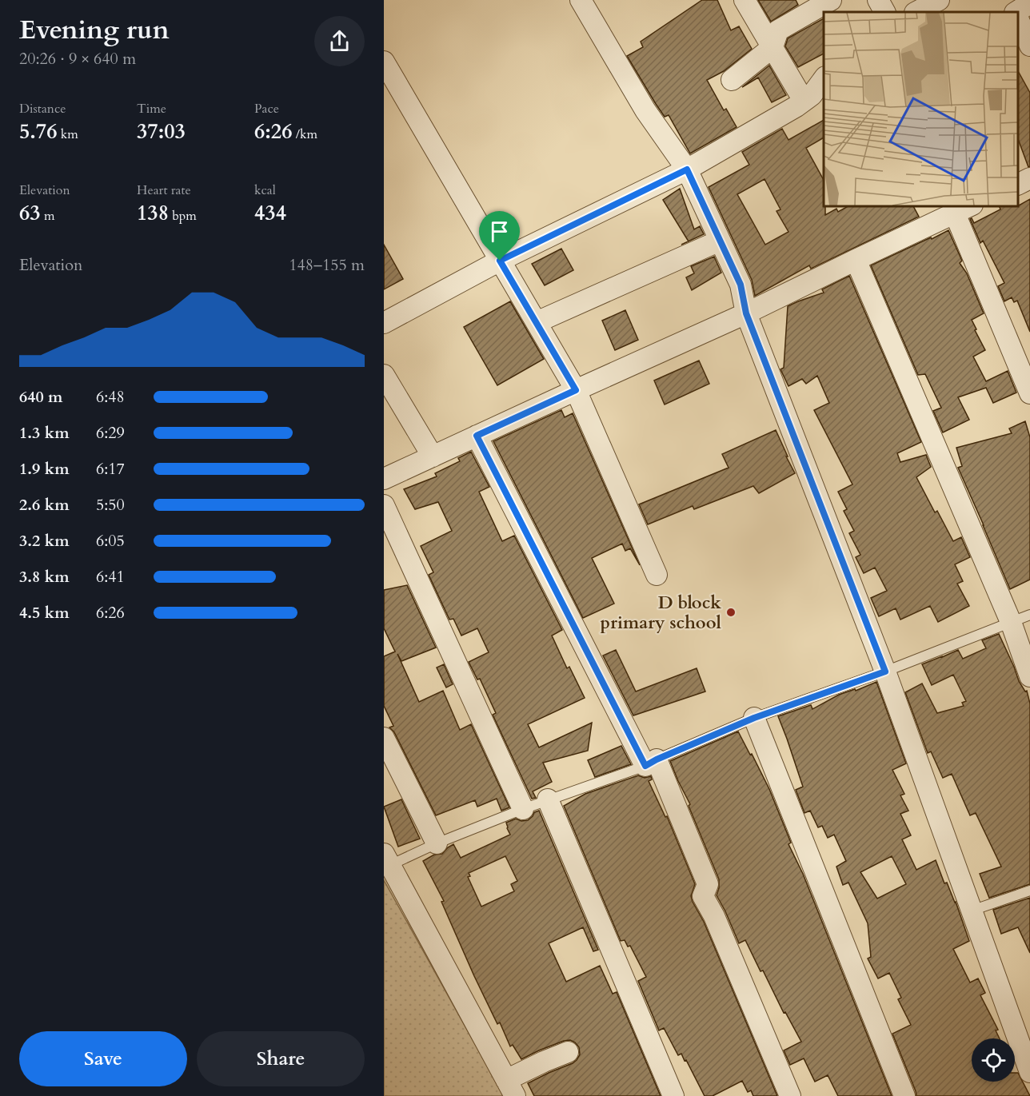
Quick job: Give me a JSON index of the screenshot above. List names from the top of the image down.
{
  "places": ["D block primary school"],
  "page": {
    "heading": ["Evening run", "20:26 · 9 × 640 m"],
    "stats": [
      ["Distance", "5.76 km"],
      ["Time", "37:03"],
      ["Pace", "6:26 /km"],
      ["Elevation", "63 m"],
      ["Heart rate", "138 bpm"],
      ["kcal", "434"]
    ],
    "chart": ["Elevation", "148–155 m"],
    "list": [
      {
        "name": "640 m",
        "note": "6:48"
      },
      {
        "name": "1.3 km",
        "note": "6:29"
      },
      {
        "name": "1.9 km",
        "note": "6:17"
      },
      {
        "name": "2.6 km",
        "note": "5:50"
      },
      {
        "name": "3.2 km",
        "note": "6:05"
      },
      {
        "name": "3.8 km",
        "note": "6:41"
      },
      {
        "name": "4.5 km",
        "note": "6:26"
      }
    ],
    "buttons": ["Save", "Share"]
  }
}
